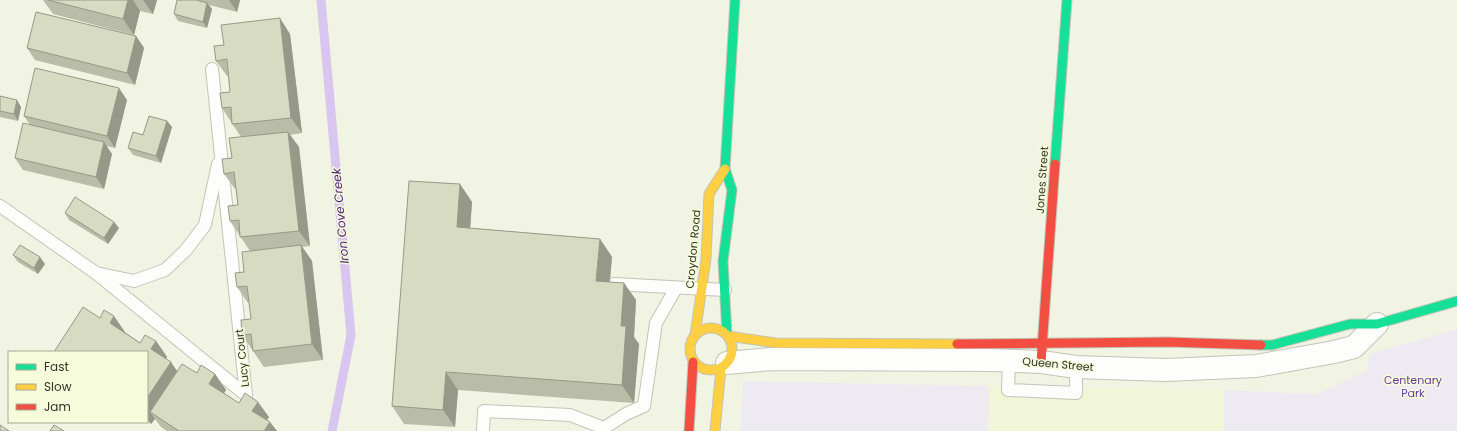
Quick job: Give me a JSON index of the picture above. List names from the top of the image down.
{
  "streets": {
    "street": ["Jones Street", "Croydon Road", "Queen Street"],
    "lane": ["Lucy Court"]
  },
  "crossings": [
    ["Jones Street", "Queen Street"],
    ["Croydon Road", "Queen Street"]
  ],
  "water": ["Iron Cove Creek"],
  "parks": ["Centenary Park"],
  "legend": ["Fast", "Slow", "Jam"]
}
